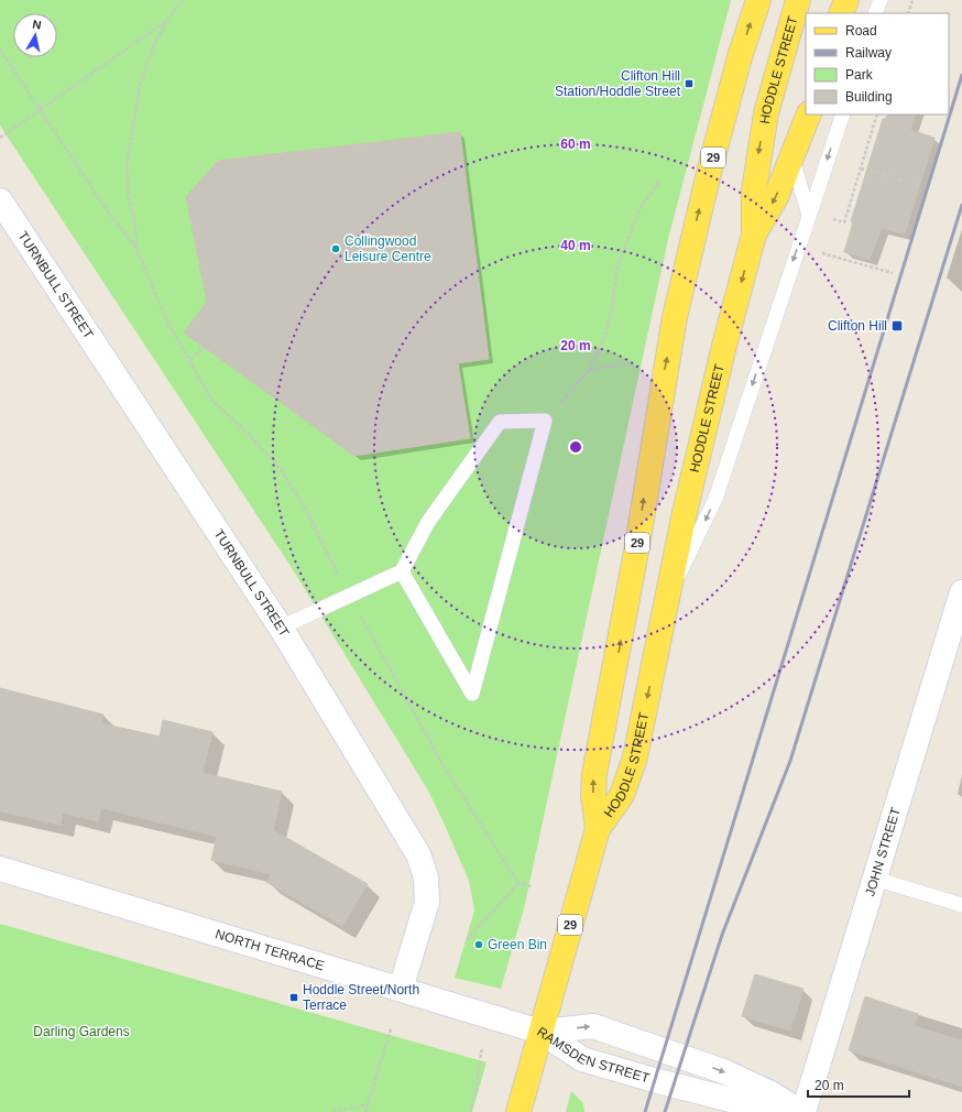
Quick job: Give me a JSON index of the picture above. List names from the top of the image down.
{
  "streets": {
    "main road": ["HODDLE STREET", "29"],
    "street": [
      "TURNBULL STREET",
      "JOHN STREET",
      "NORTH TERRACE",
      "RAMSDEN STREET"
    ]
  },
  "crossings": [
    ["HODDLE STREET", "NORTH TERRACE"],
    ["HODDLE STREET", "RAMSDEN STREET"],
    ["TURNBULL STREET", "NORTH TERRACE"],
    ["NORTH TERRACE", "RAMSDEN STREET"]
  ],
  "parks": ["Darling Gardens"],
  "places": {
    "transit": ["Clifton Hill Station/Hoddle Street", "Clifton Hill", "Hoddle Street/North Terrace"],
    "other": ["Collingwood Leisure Centre", "Green Bin"]
  },
  "legend": [
    "Road",
    "Railway",
    "Park",
    "Building"
  ],
  "scale_bar": "20 m",
  "north": "top",
  "rings": ["60 m", "40 m", "20 m"]
}
